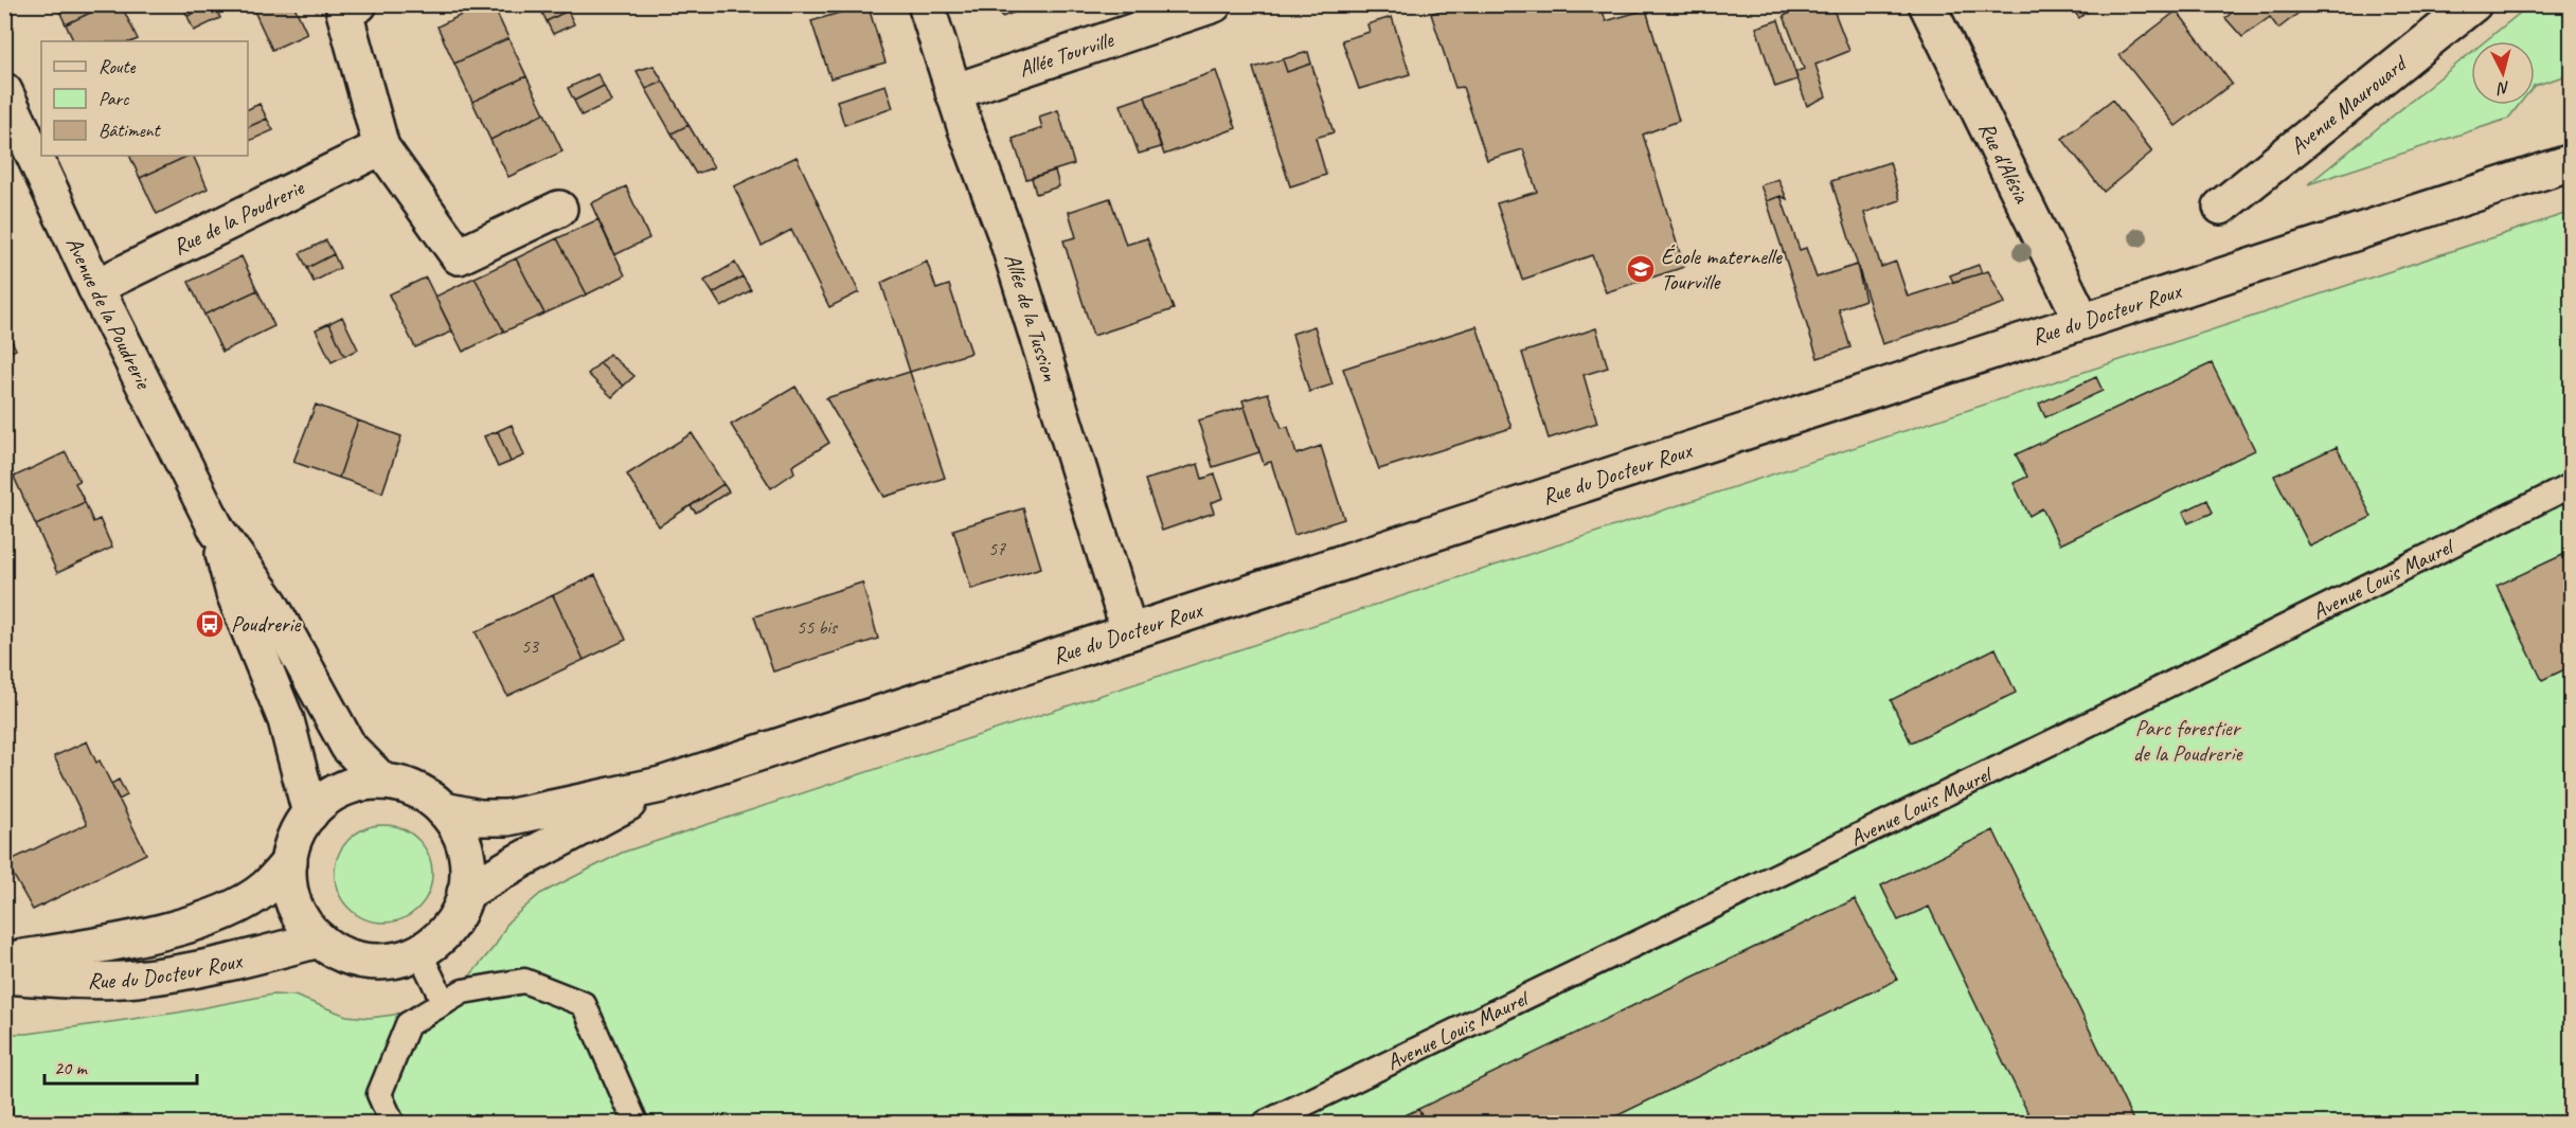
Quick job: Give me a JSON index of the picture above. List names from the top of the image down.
{
  "streets": {
    "main road": [
      "Allée Tourville",
      "Avenue Maurouard",
      "Rue d'Alésia",
      "Rue de la Poudrerie",
      "Avenue de la Poudrerie",
      "Rue du Docteur Roux",
      "Allée de la Tussion"
    ],
    "lane": ["Avenue Louis Maurel"]
  },
  "crossings": [
    ["Allée Tourville", "Allée de la Tussion"],
    ["Rue d'Alésia", "Rue du Docteur Roux"],
    ["Rue de la Poudrerie", "Avenue de la Poudrerie"],
    ["Avenue de la Poudrerie", "Rue du Docteur Roux"],
    ["Rue du Docteur Roux", "Allée de la Tussion"]
  ],
  "parks": ["Parc forestier de la Poudrerie"],
  "places": {
    "school or university": ["École maternelle Tourville"],
    "bus stop": ["Poudrerie"]
  },
  "house_numbers": ["57", "55 bis", "53"],
  "legend": ["Route", "Parc", "Bâtiment"],
  "scale_bar": "20 m",
  "north": "bottom"
}
